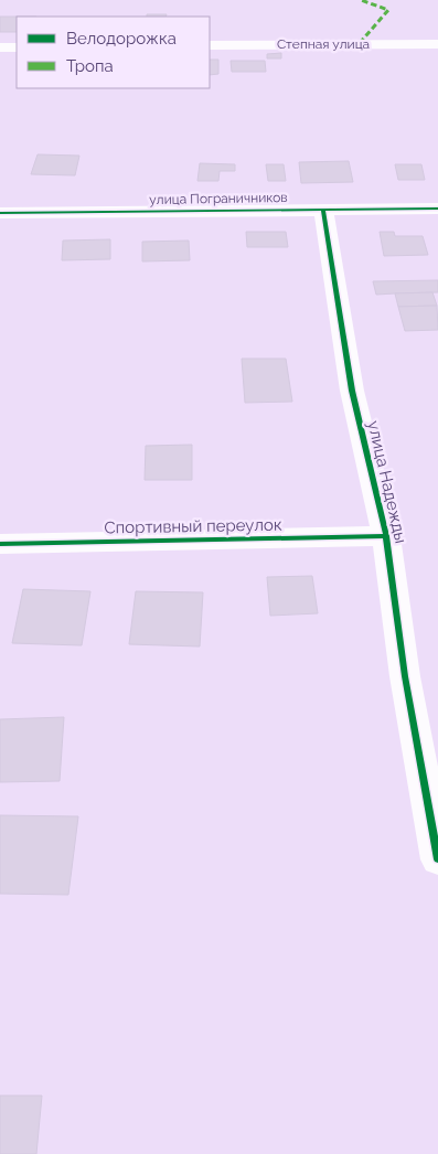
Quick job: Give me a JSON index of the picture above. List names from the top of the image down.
{
  "streets": {
    "street": [
      "Степная улица",
      "улица Пограничников",
      "улица Надежды",
      "Спортивный переулок"
    ]
  },
  "crossings": [
    ["улица Пограничников", "улица Надежды"],
    ["улица Надежды", "Спортивный переулок"]
  ],
  "legend": ["Велодорожка", "Тропа"]
}
